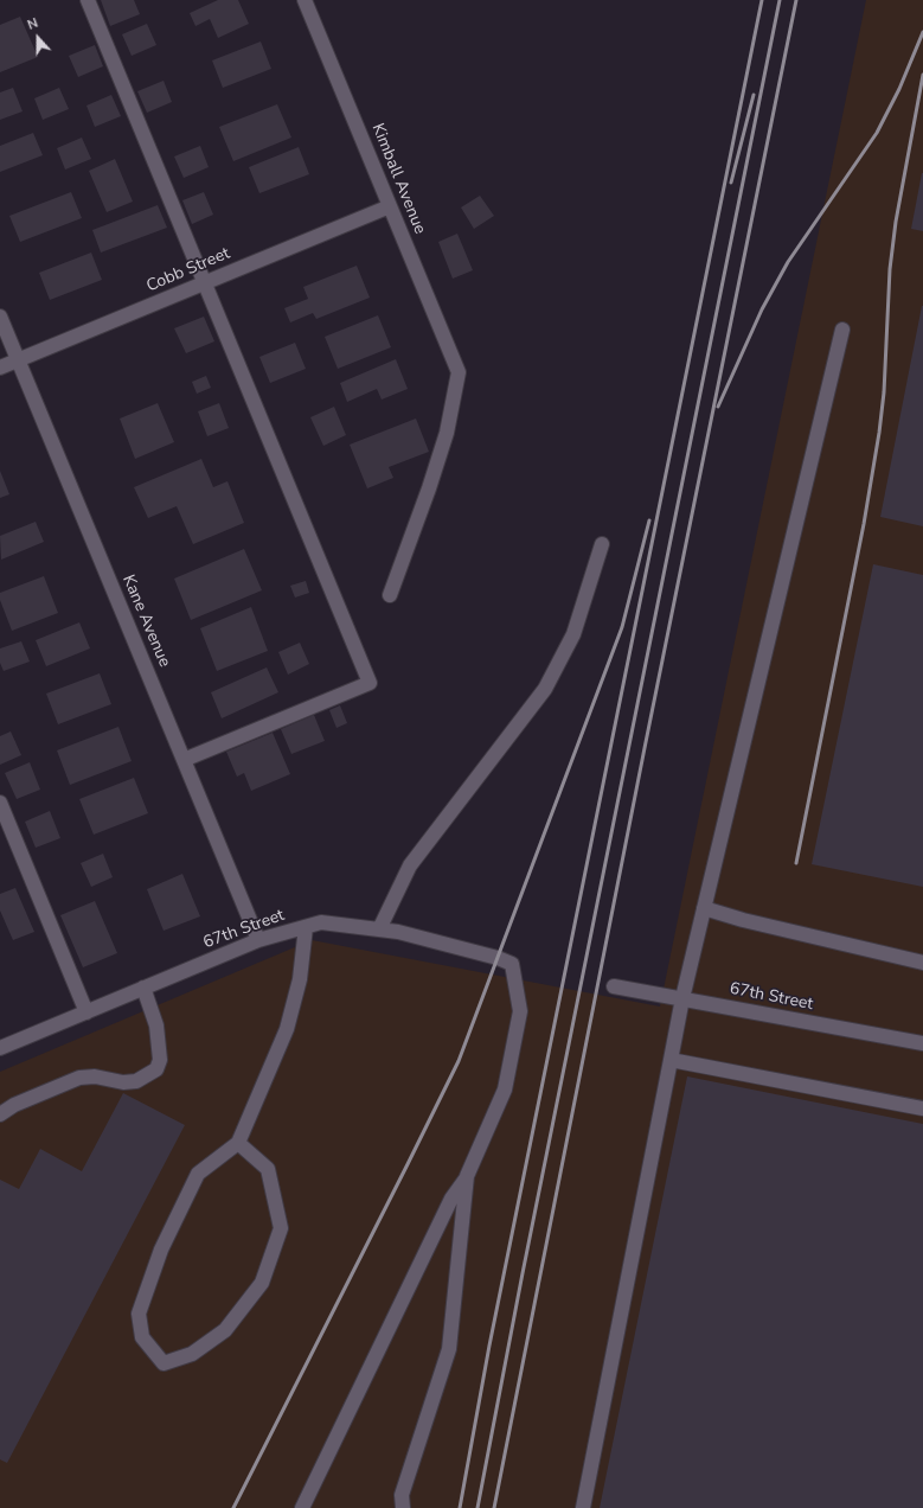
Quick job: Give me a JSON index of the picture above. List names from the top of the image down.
{
  "streets": {
    "street": [
      "Kimball Avenue",
      "Cobb Street",
      "Kane Avenue",
      "67th Street"
    ]
  },
  "crossings": [
    ["Kimball Avenue", "Cobb Street"],
    ["Cobb Street", "Kane Avenue"],
    ["Kane Avenue", "67th Street"]
  ],
  "north": "top"
}
